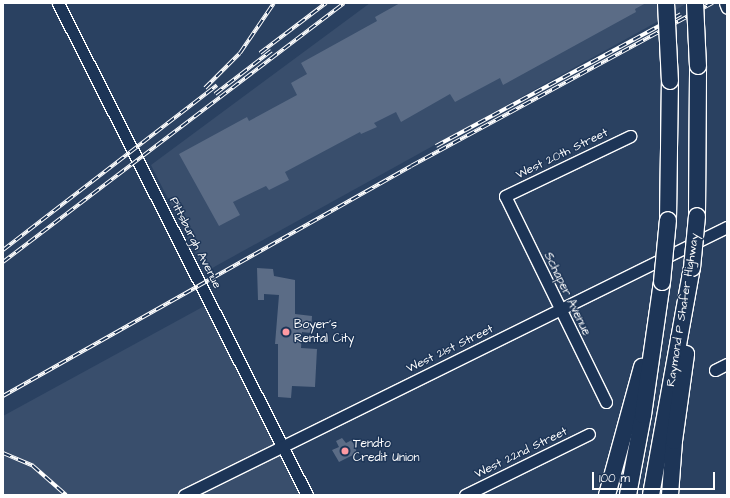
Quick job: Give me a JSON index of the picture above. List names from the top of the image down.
{
  "streets": {
    "highway": ["Raymond P Shafer Highway"],
    "street": [
      "West 20th Street",
      "Pittsburgh Avenue",
      "Schaper Avenue",
      "West 21st Street",
      "West 22nd Street"
    ]
  },
  "crossings": [
    ["West 20th Street", "Schaper Avenue"],
    ["Pittsburgh Avenue", "West 21st Street"],
    ["Schaper Avenue", "West 21st Street"]
  ],
  "places": ["Boyer's Rental City", "Tendto Credit Union"],
  "scale_bar": "100 m"
}
